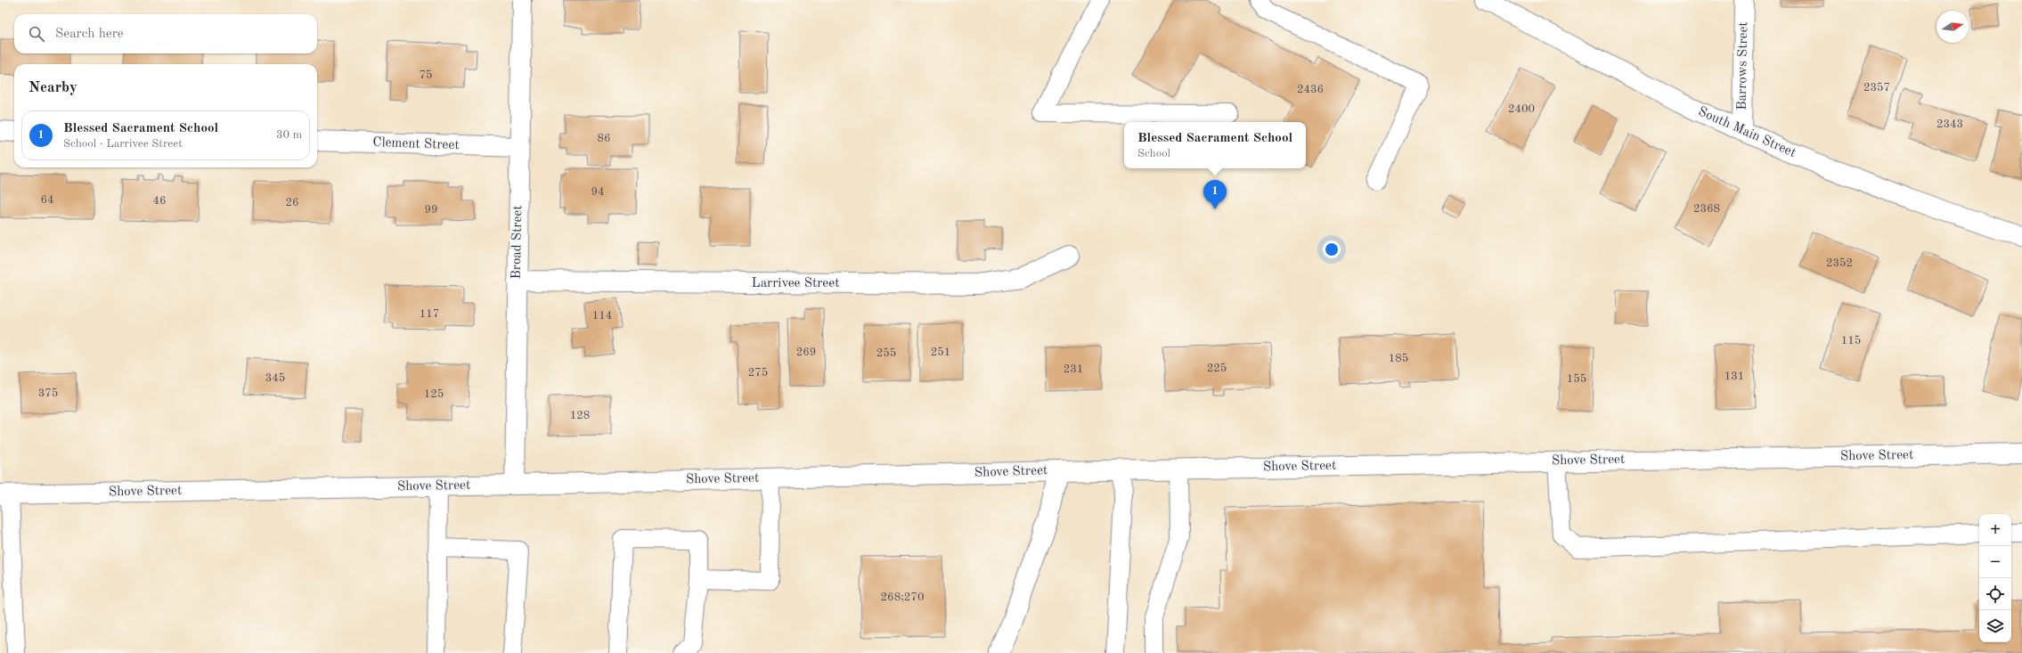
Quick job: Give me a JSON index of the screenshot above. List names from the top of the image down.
{
  "streets": {
    "street": [
      "Barrows Street",
      "South Main Street",
      "Clement Street",
      "Broad Street",
      "Larrivee Street",
      "Shove Street"
    ]
  },
  "crossings": [
    ["Barrows Street", "South Main Street"],
    ["Clement Street", "Broad Street"],
    ["Broad Street", "Larrivee Street"],
    ["Broad Street", "Shove Street"]
  ],
  "house_numbers": [
    "75",
    "2357",
    "2436",
    "2400",
    "2343",
    "86",
    "94",
    "64",
    "46",
    "26",
    "2368",
    "99",
    "2352",
    "117",
    "114",
    "115",
    "269",
    "251",
    "255",
    "185",
    "225",
    "231",
    "275",
    "131",
    "345",
    "155",
    "375",
    "125",
    "128",
    "268;270"
  ],
  "north": "right",
  "page": {
    "search": "Search here",
    "heading": "Nearby",
    "list": [
      {
        "mark": "1",
        "name": "Blessed Sacrament School",
        "note": "School · Larrivee Street",
        "value": "30 m"
      }
    ],
    "popup": ["Blessed Sacrament School", "School"],
    "pins": "1",
    "map_buttons": ["+", "−"]
  }
}
